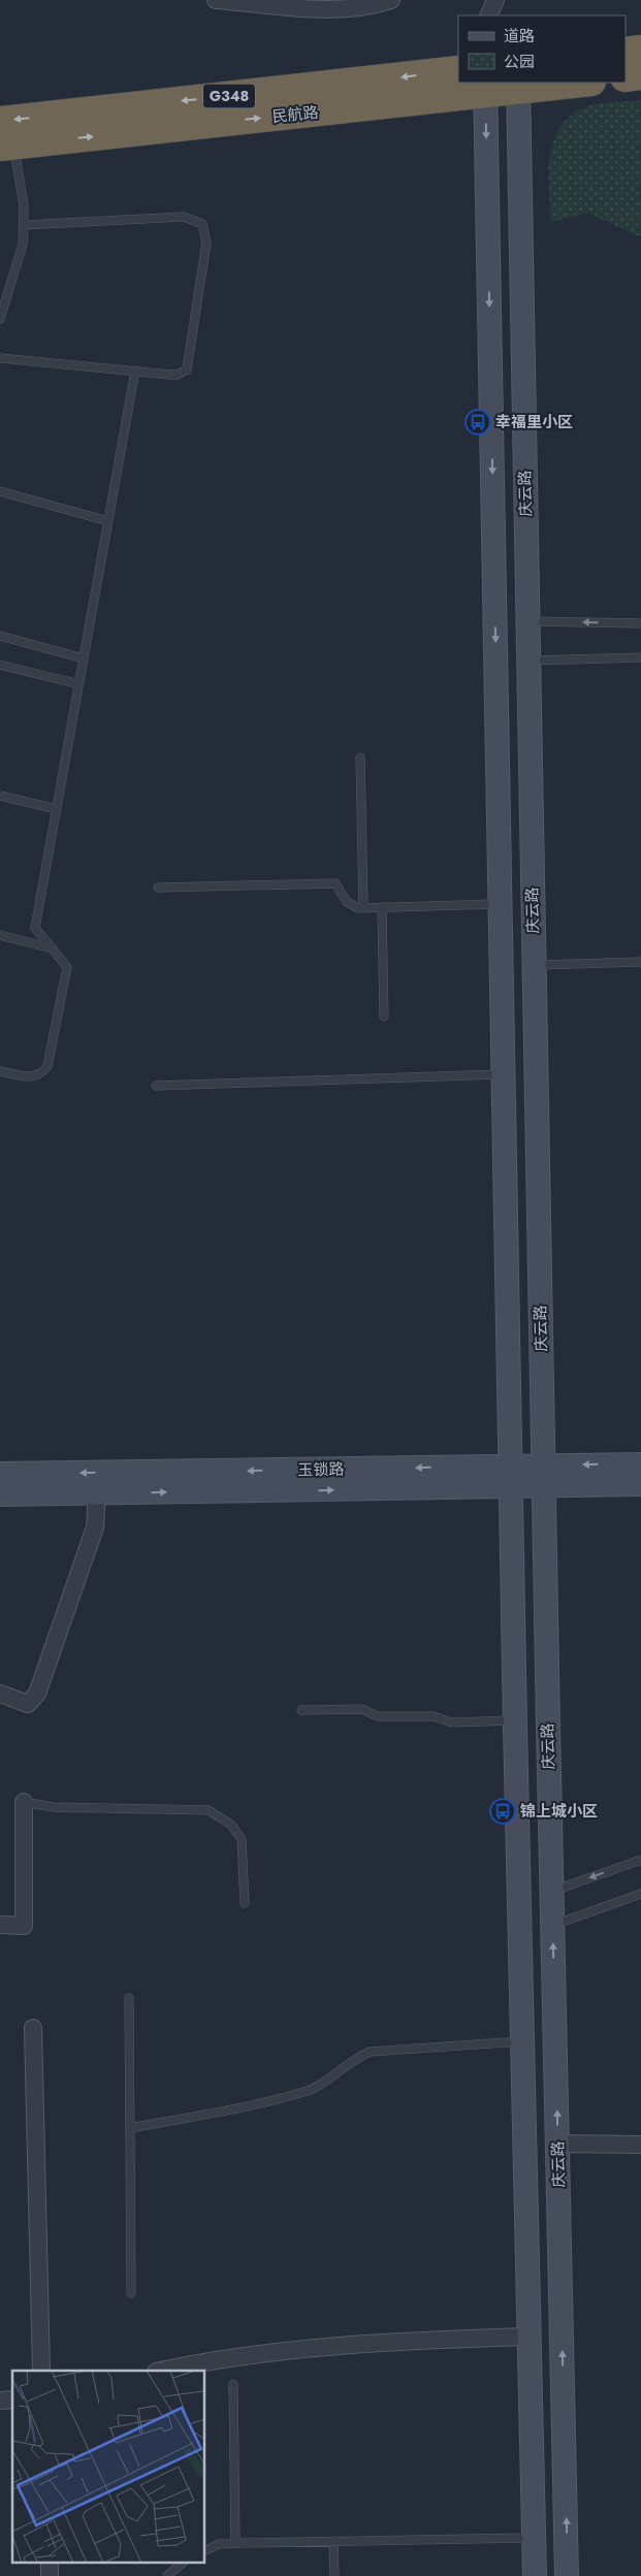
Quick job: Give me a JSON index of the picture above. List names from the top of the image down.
{
  "streets": {
    "highway": ["G348", "民航路"],
    "main road": ["庆云路", "玉锁路"]
  },
  "crossings": [
    ["民航路", "庆云路"],
    ["庆云路", "玉锁路"]
  ],
  "places": {
    "bus stop": ["幸福里小区", "锦上城小区"]
  },
  "legend": ["道路", "公园"]
}
